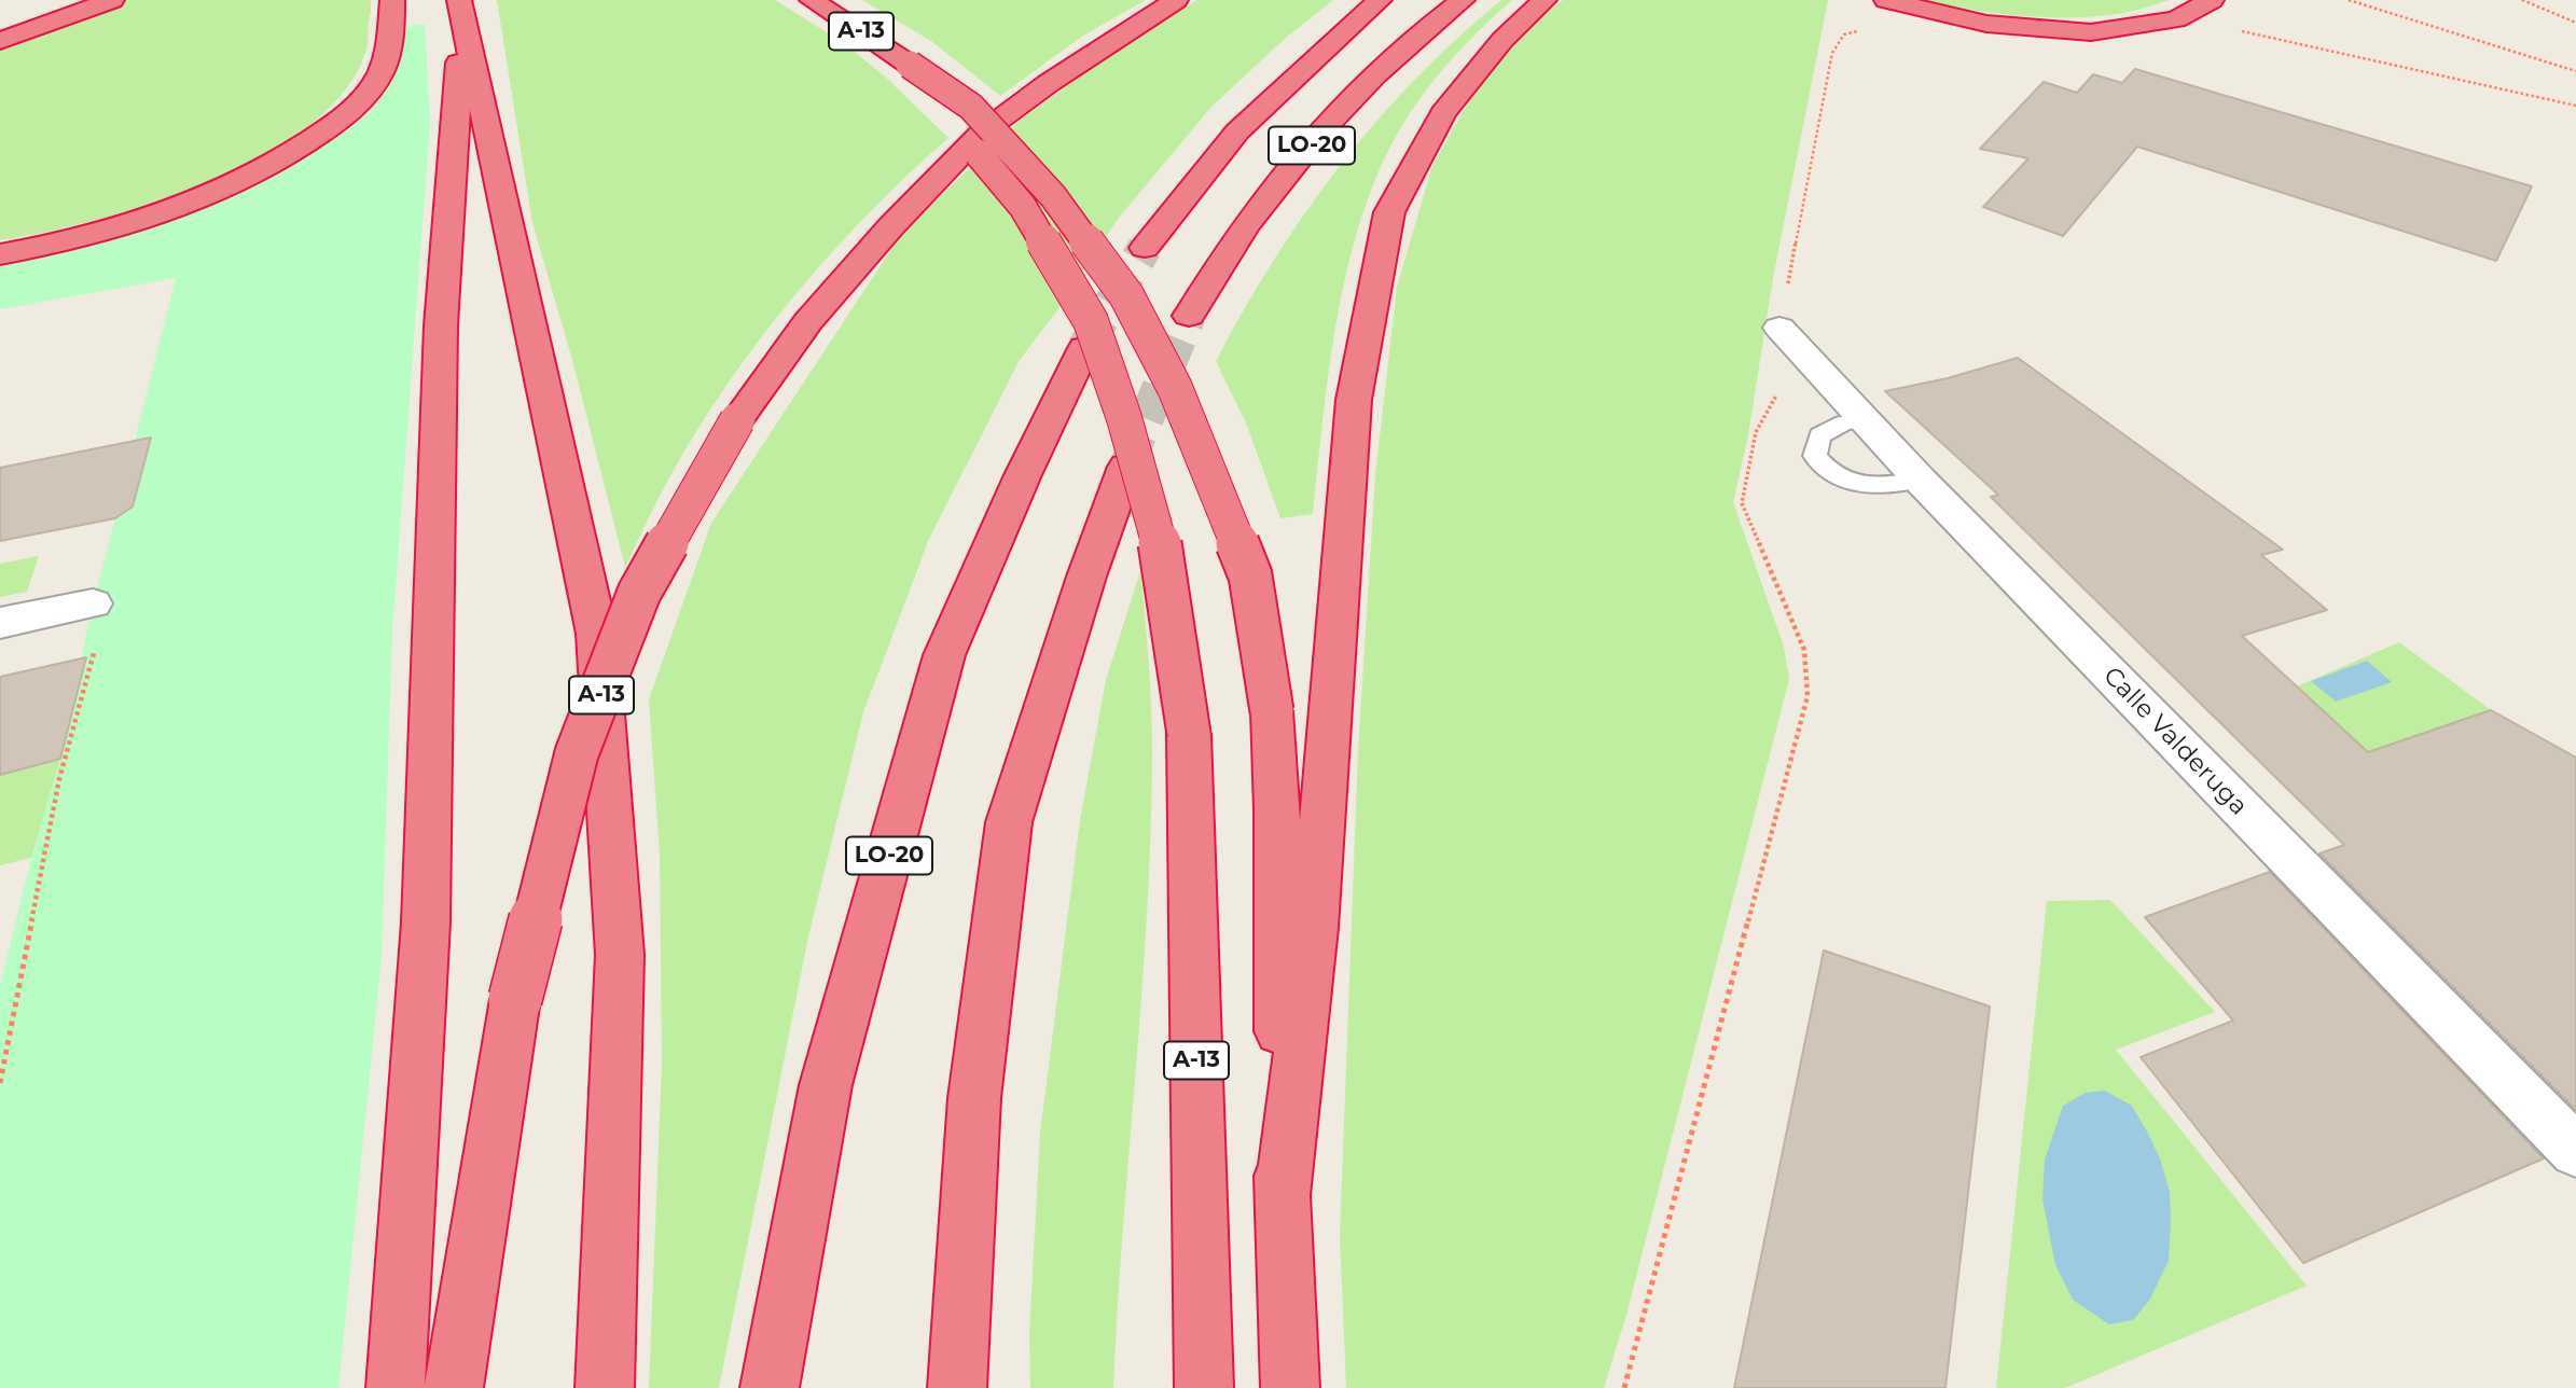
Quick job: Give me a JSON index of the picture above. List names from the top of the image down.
{
  "streets": {
    "highway": ["A-13", "LO-20"],
    "street": ["Calle Valderuga"]
  }
}
